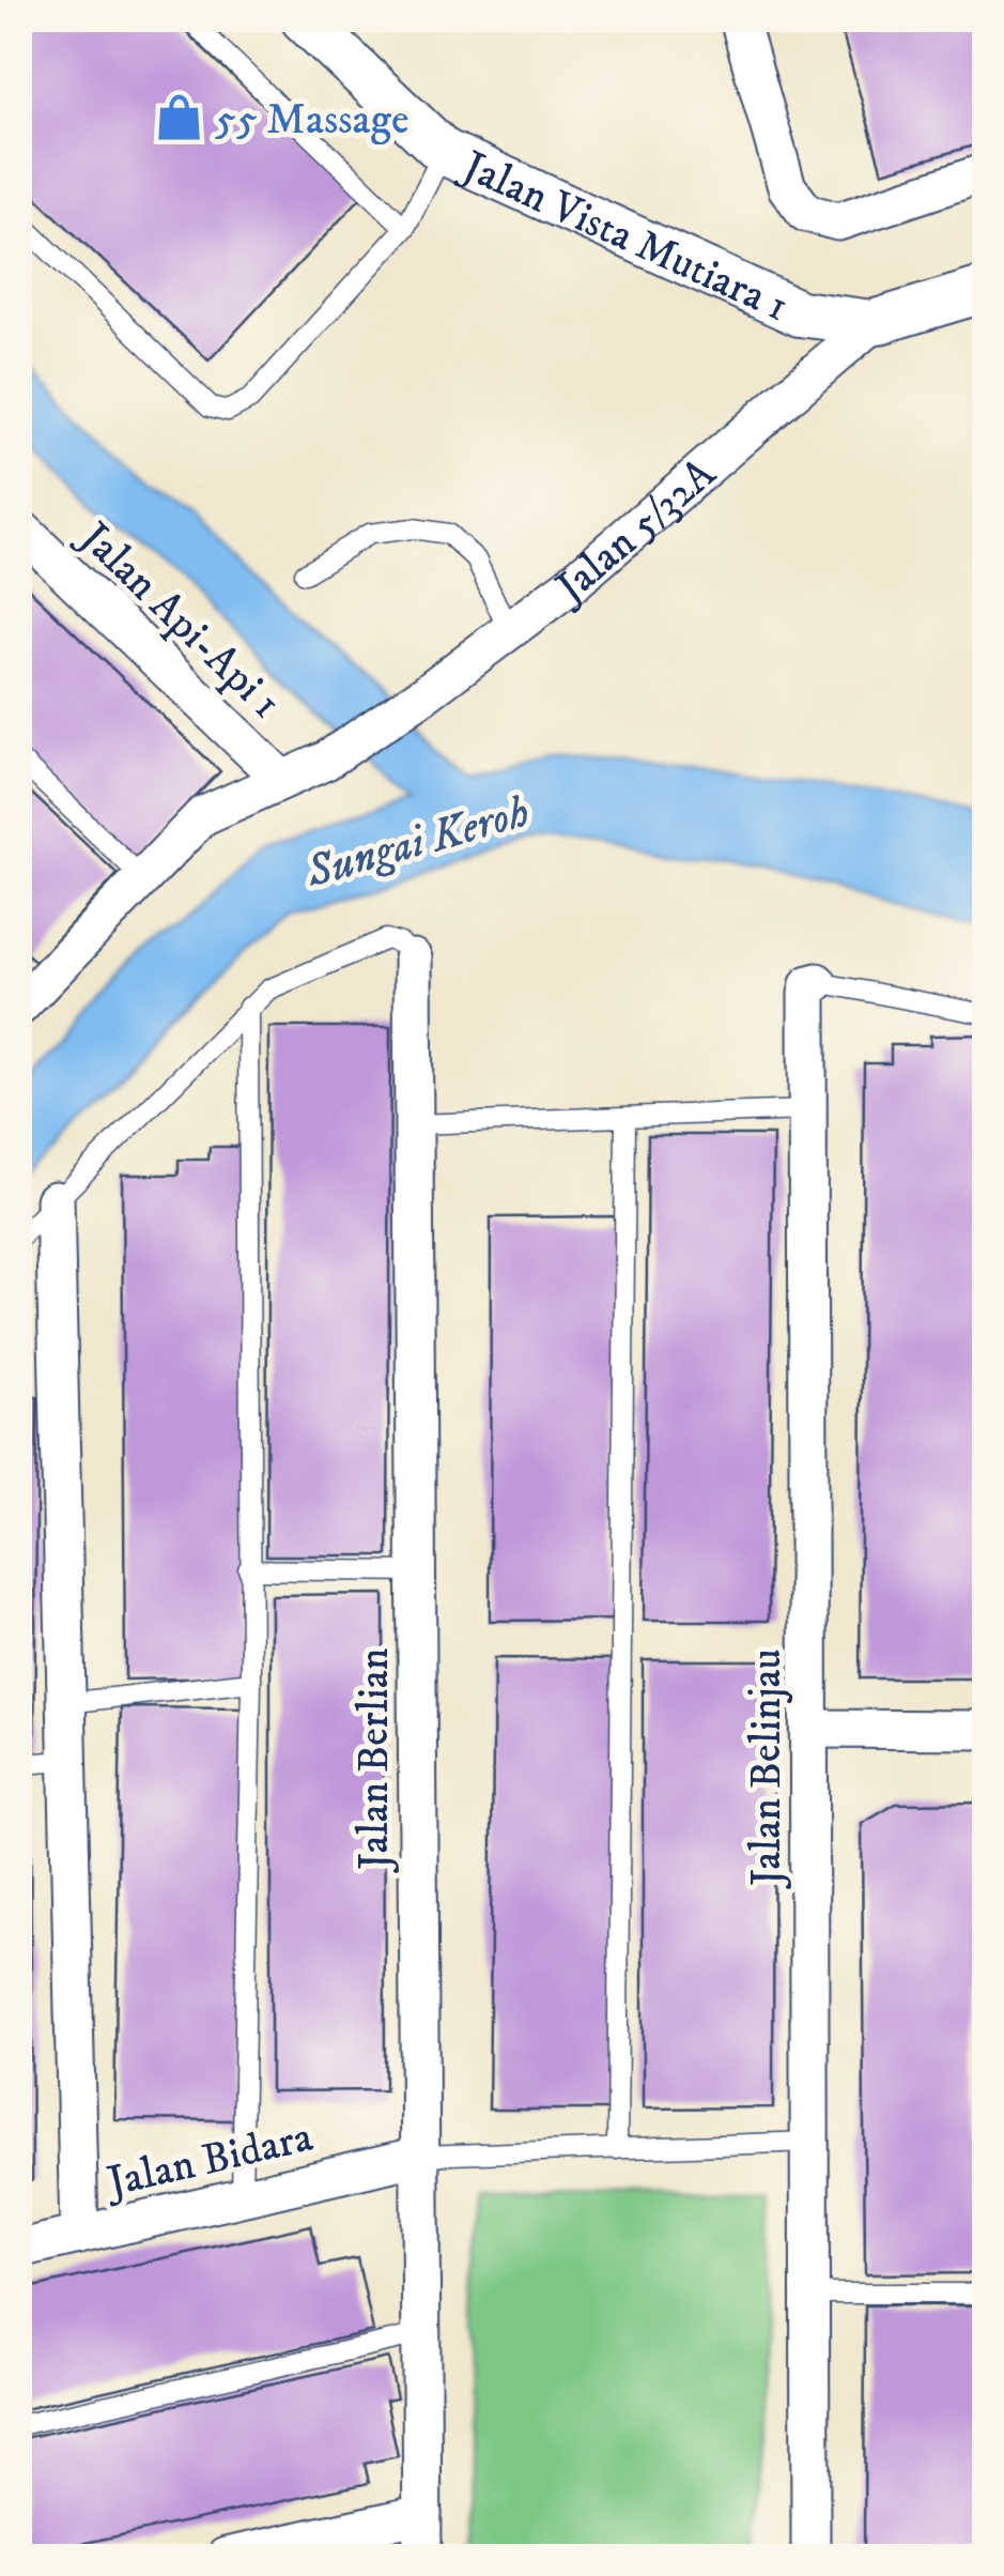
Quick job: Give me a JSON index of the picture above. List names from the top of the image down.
{
  "streets": {
    "street": [
      "Jalan Vista Mutiara 1",
      "Jalan 5/32A",
      "Jalan Api-Api 1",
      "Jalan Berlian",
      "Jalan Belinjau",
      "Jalan Bidara"
    ]
  },
  "crossings": [
    ["Jalan Vista Mutiara 1", "Jalan 5/32A"],
    ["Jalan 5/32A", "Jalan Api-Api 1"],
    ["Jalan Berlian", "Jalan Bidara"]
  ],
  "water": ["Sungai Keroh"],
  "places": {
    "shop": ["55 Massage"]
  }
}
